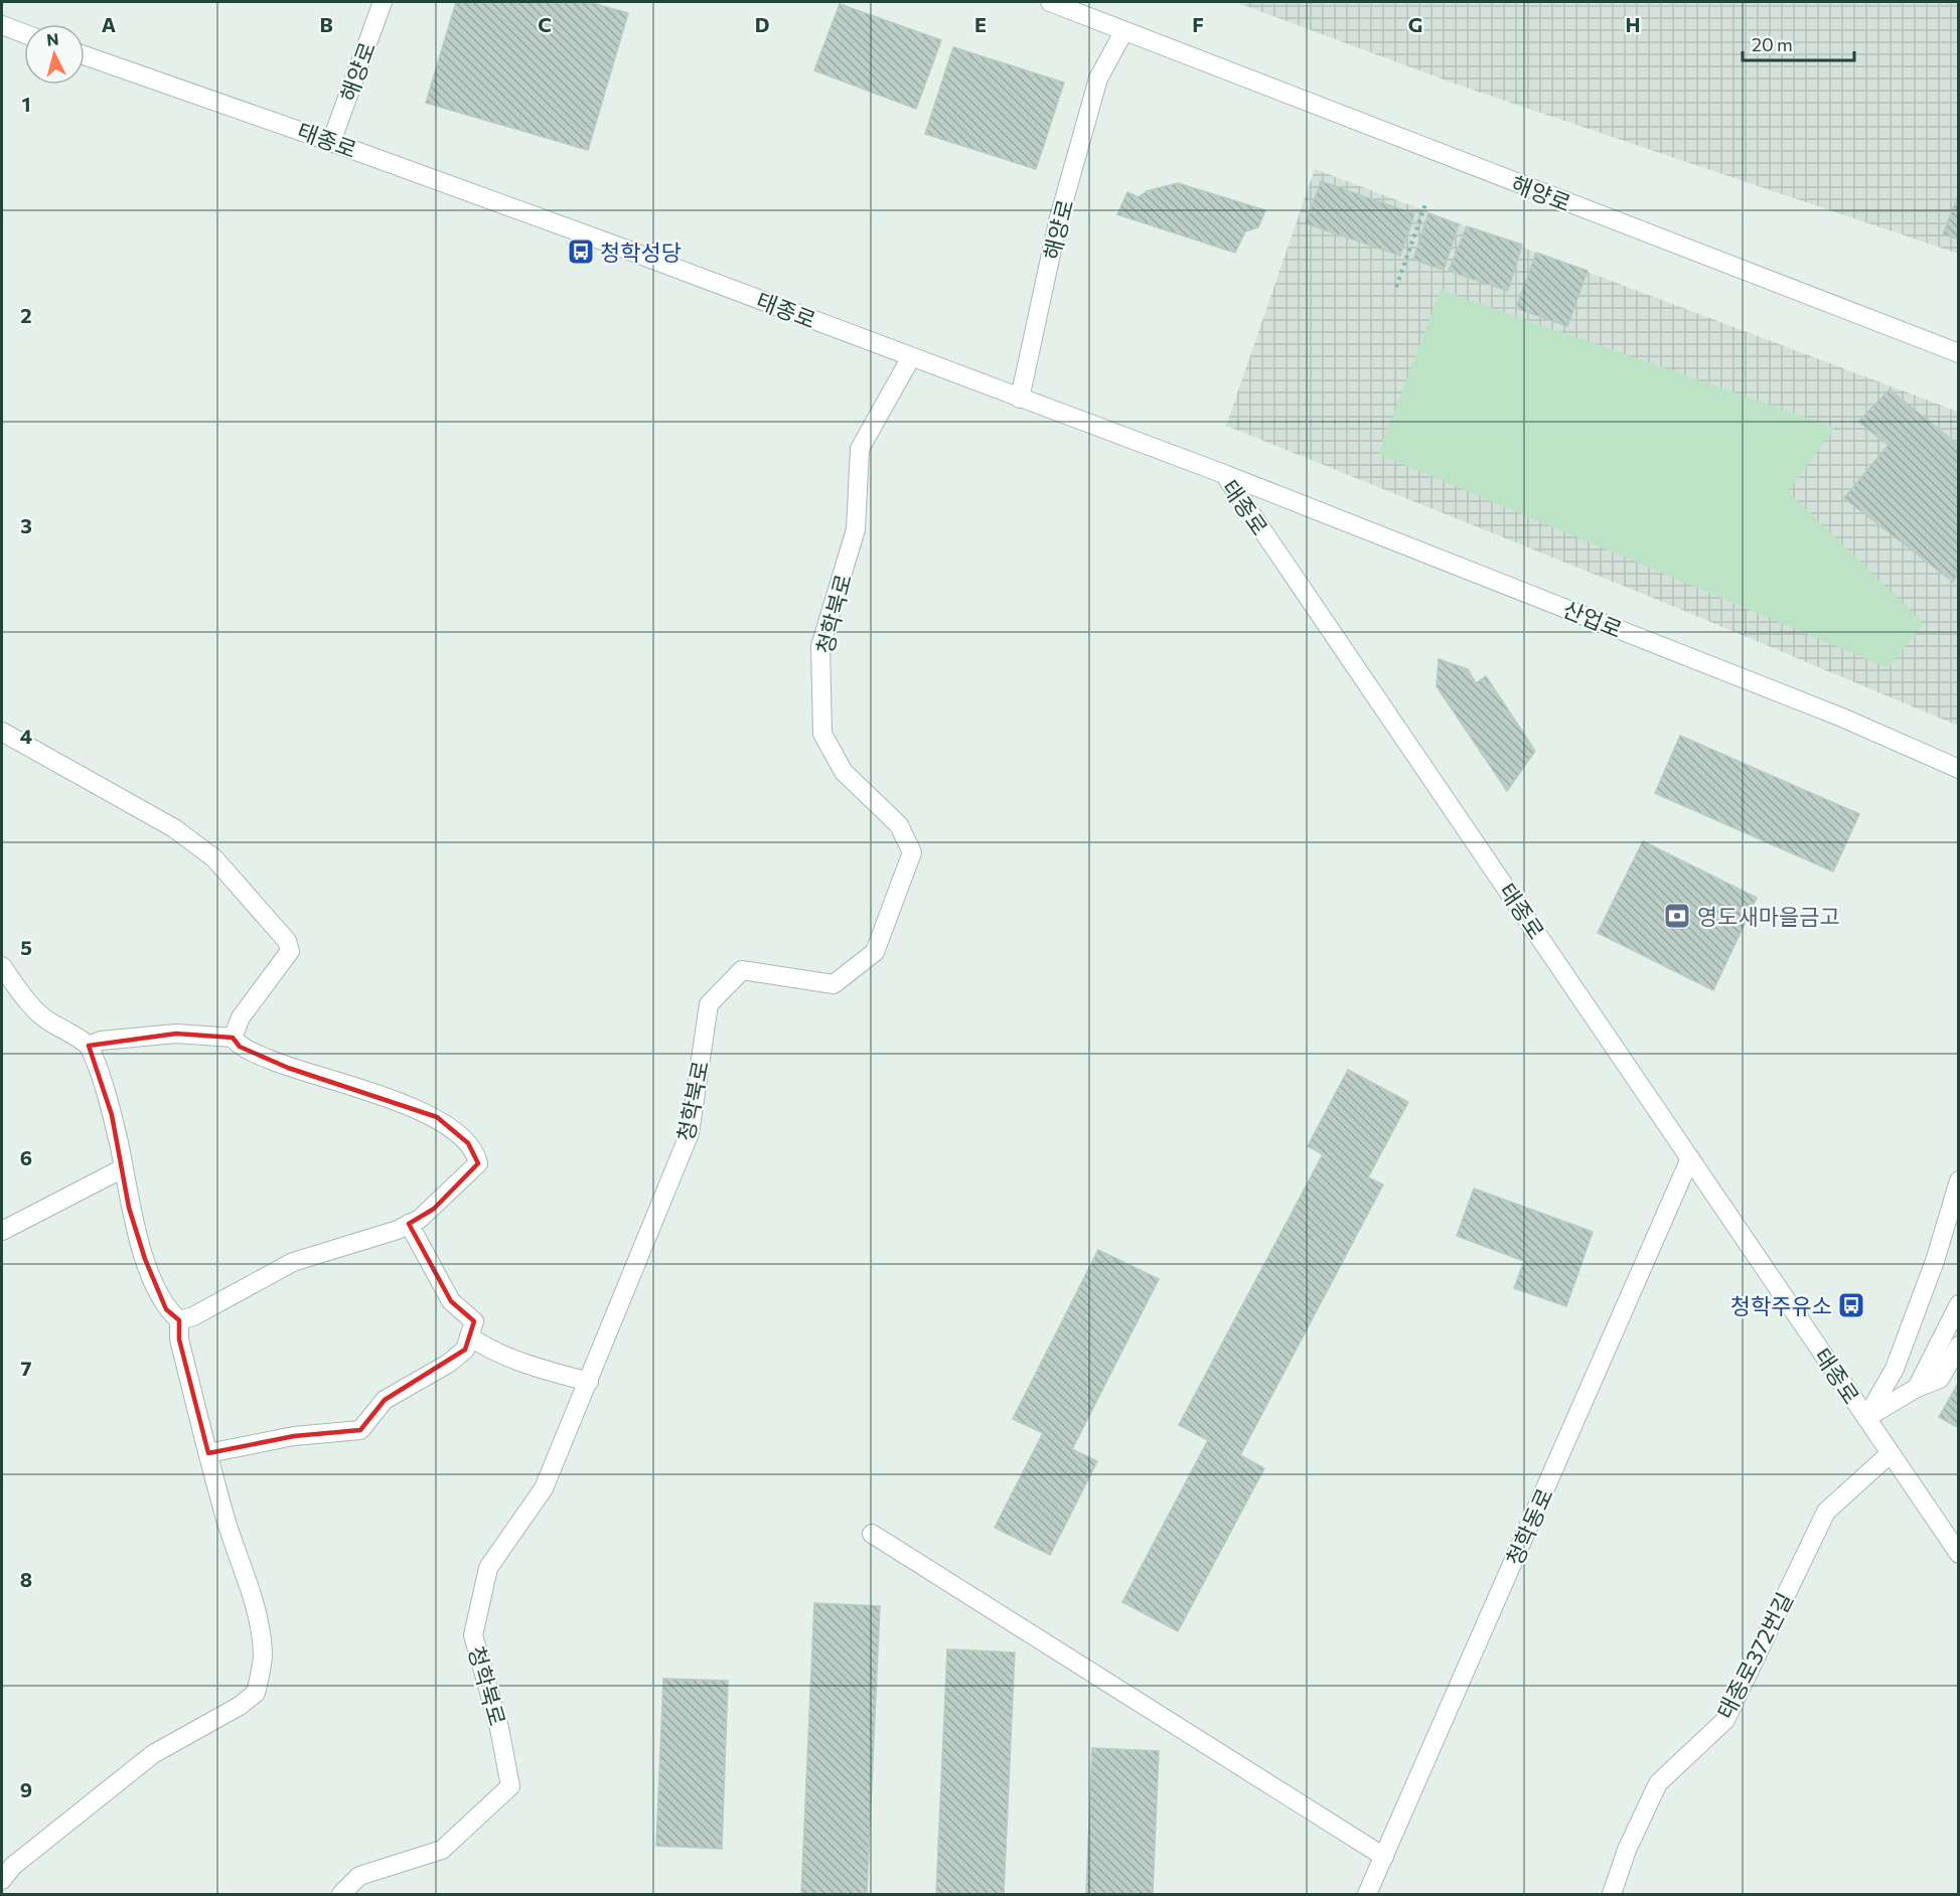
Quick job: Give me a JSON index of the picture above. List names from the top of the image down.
{
  "streets": {
    "street": [
      "해양로",
      "태종로",
      "청학북로",
      "산업로",
      "청학동로",
      "태종로372번길"
    ]
  },
  "crossings": [
    ["해양로", "태종로"],
    ["태종로", "청학북로"],
    ["태종로", "산업로"],
    ["태종로", "청학동로"],
    ["태종로", "태종로372번길"]
  ],
  "places": {
    "bus stop": ["청학성당", "청학주유소"],
    "bank": ["영도새마을금고"]
  },
  "scale_bar": "20 m",
  "north": "top",
  "grid": {
    "columns": [
      "A",
      "B",
      "C",
      "D",
      "E",
      "F",
      "G",
      "H"
    ],
    "rows": [
      "1",
      "2",
      "3",
      "4",
      "5",
      "6",
      "7",
      "8",
      "9"
    ]
  }
}
